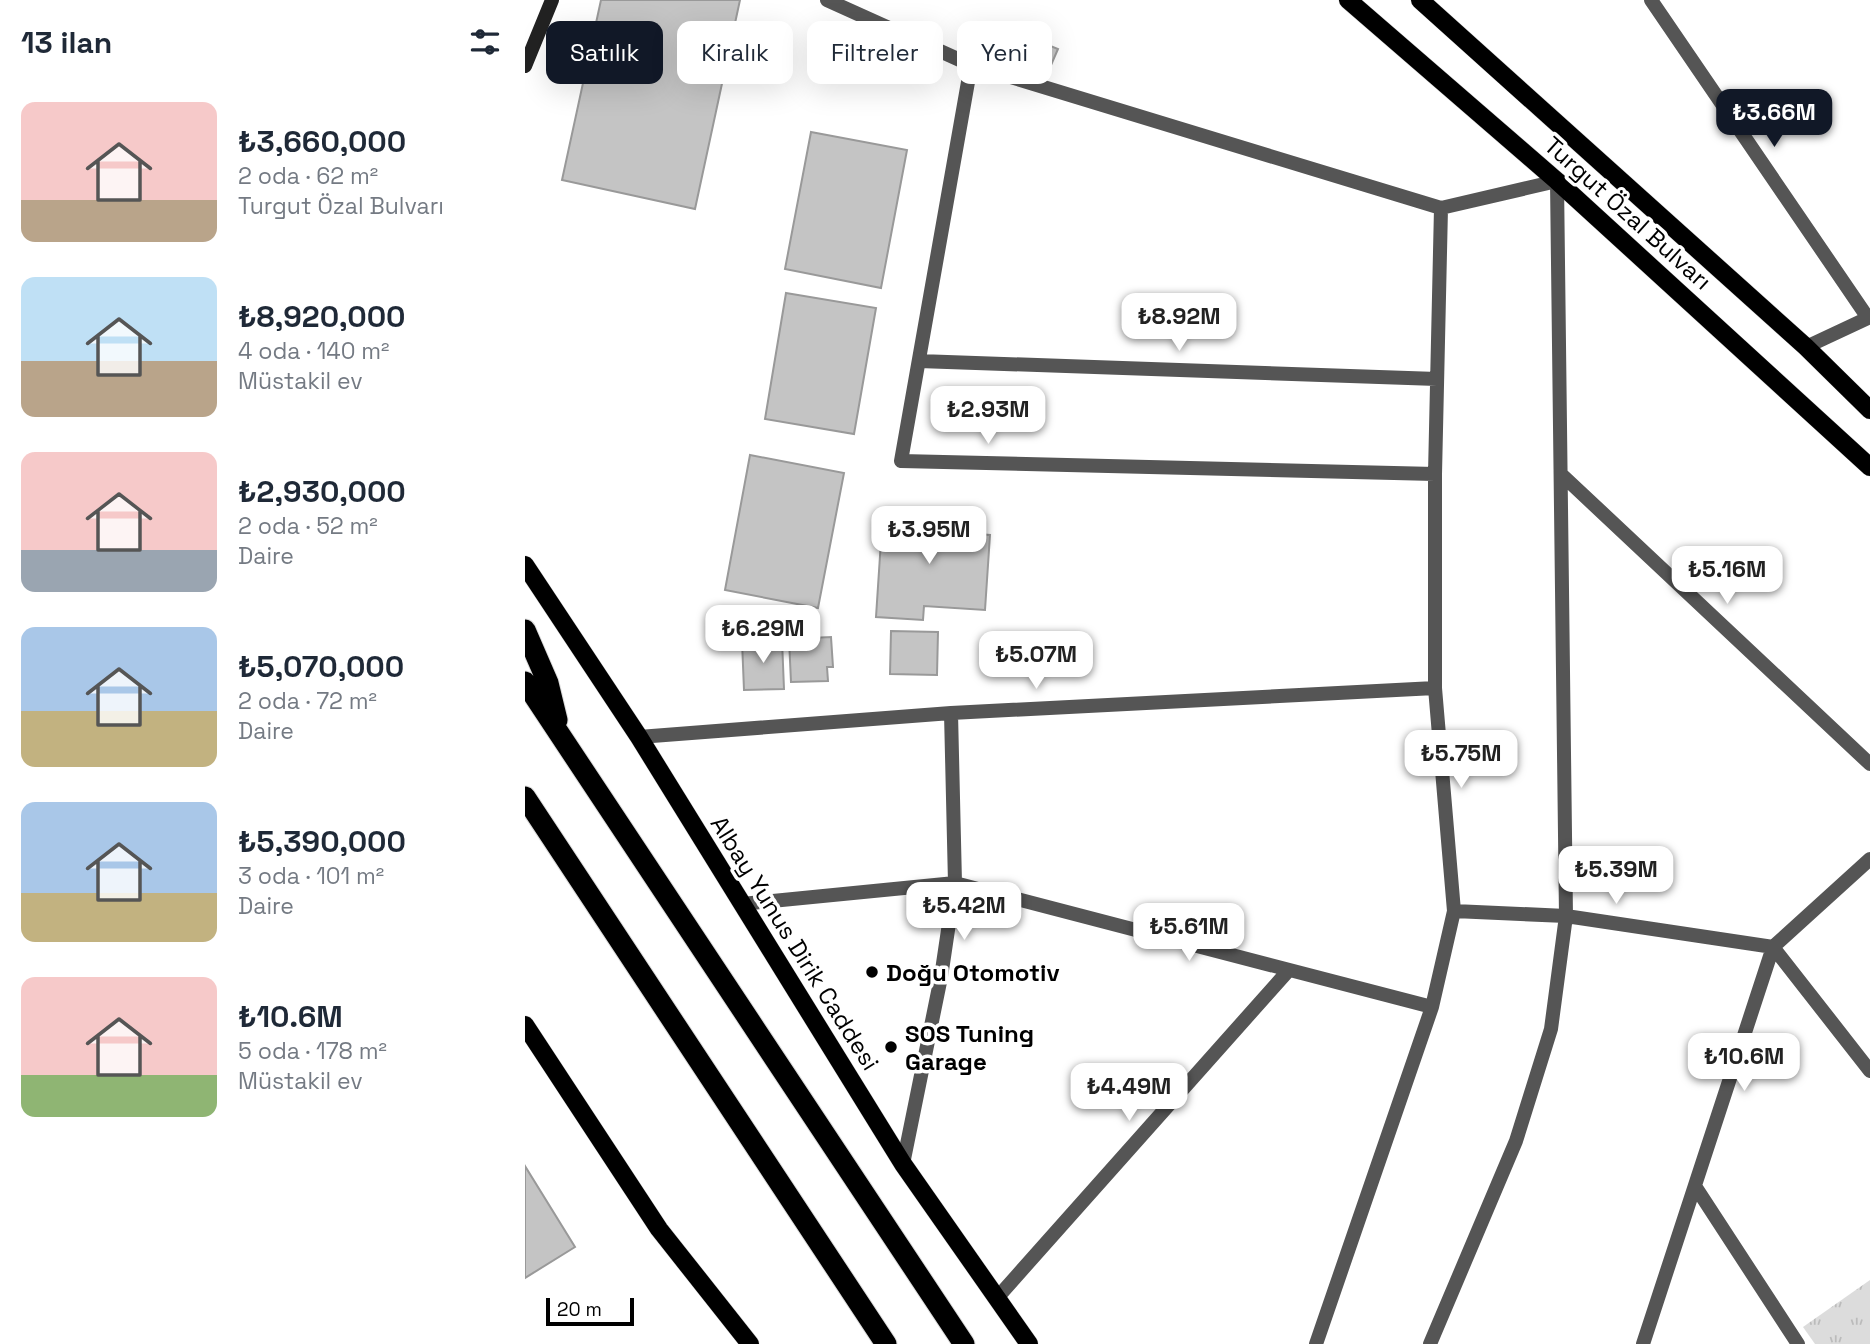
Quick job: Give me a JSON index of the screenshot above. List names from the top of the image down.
{
  "streets": {
    "main road": ["Turgut Özal Bulvarı", "Albay Yunus Dirik Caddesi"]
  },
  "places": ["Doğu Otomotiv", "SOS Tuning Garage"],
  "scale_bar": "20 m",
  "page": {
    "heading": "13 ilan",
    "chip": [
      "Satılık",
      "Kiralık",
      "Filtreler",
      "Yeni"
    ],
    "list": [
      {
        "name": "₺3,660,000",
        "note": "2 oda · 62 m² · Turgut Özal Bulvarı"
      },
      {
        "name": "₺8,920,000",
        "note": "4 oda · 140 m² · Müstakil ev"
      },
      {
        "name": "₺2,930,000",
        "note": "2 oda · 52 m² · Daire"
      },
      {
        "name": "₺5,070,000",
        "note": "2 oda · 72 m² · Daire"
      },
      {
        "name": "₺5,390,000",
        "note": "3 oda · 101 m² · Daire"
      },
      {
        "name": "₺10.6M",
        "note": "5 oda · 178 m² · Müstakil ev"
      }
    ],
    "price": [
      "₺3.66M",
      "₺8.92M",
      "₺2.93M",
      "₺3.95M",
      "₺5.16M",
      "₺6.29M",
      "₺5.07M",
      "₺5.75M",
      "₺5.39M",
      "₺5.42M",
      "₺5.61M",
      "₺10.6M",
      "₺4.49M"
    ],
    "scale": "20 m"
  }
}
